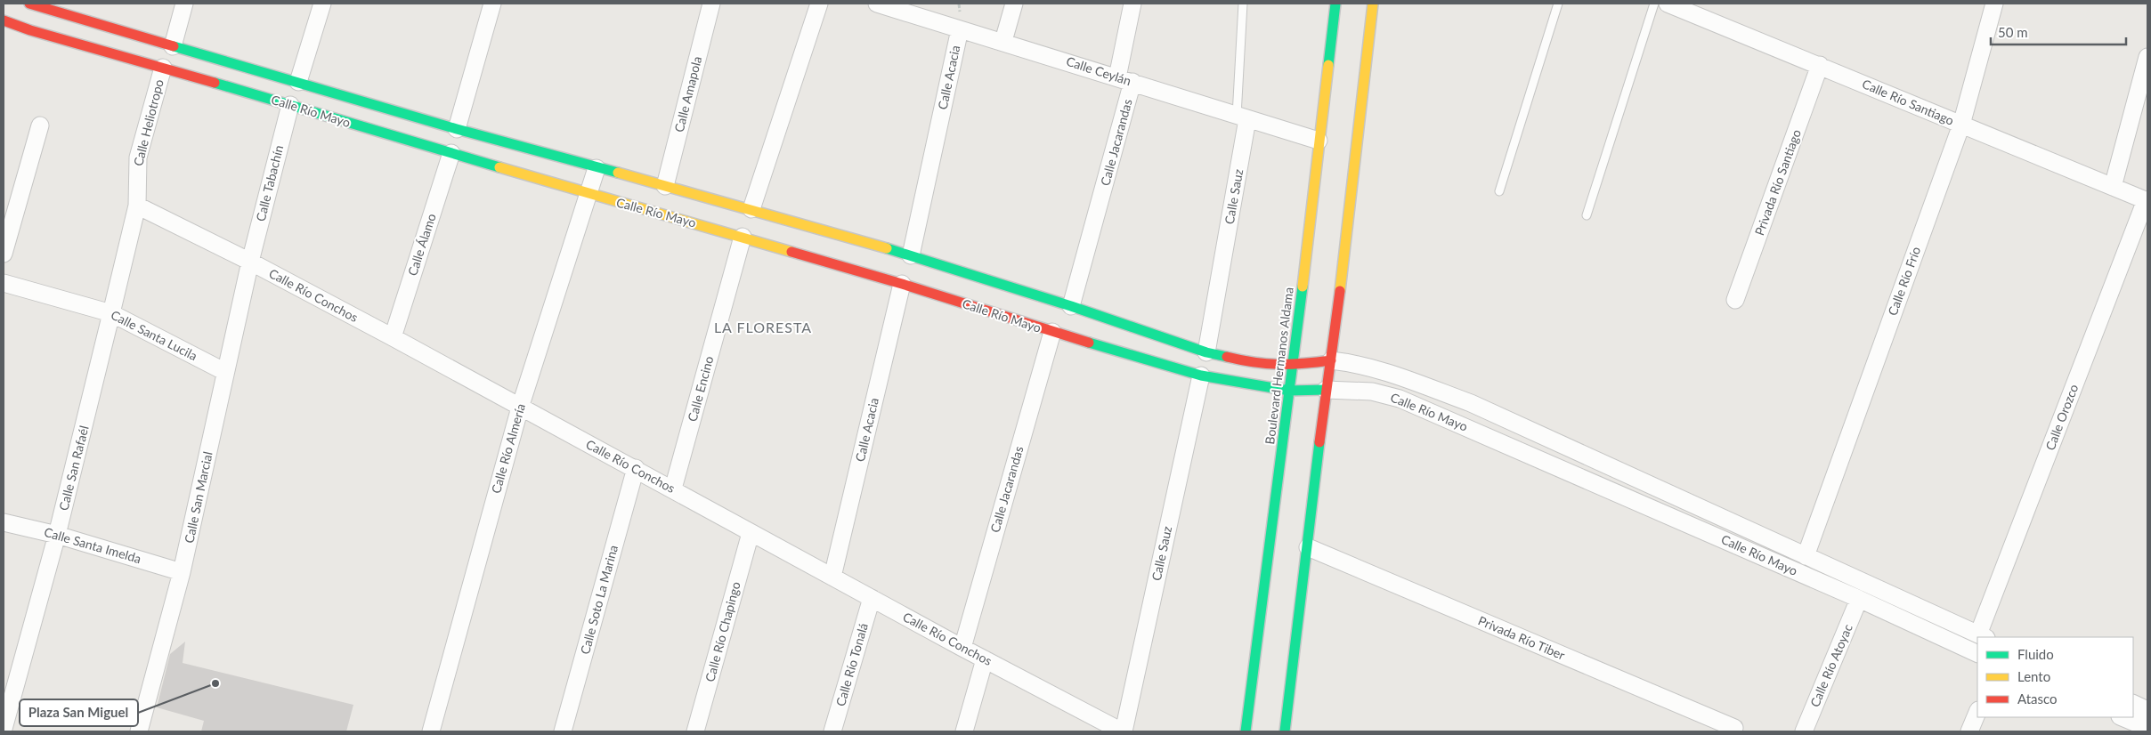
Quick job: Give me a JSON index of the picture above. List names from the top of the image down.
{
  "streets": {
    "street": [
      "Calle Ceylán",
      "Calle Acacia",
      "Calle Amapola",
      "Calle Río Santiago",
      "Calle Río Mayo",
      "Calle Heliotropo",
      "Calle Jacarandas",
      "Privada Río Santiago",
      "Calle Tabachín",
      "Calle Sauz",
      "Calle Álamo",
      "Calle Río Frío",
      "Calle Río Conchos",
      "Calle Santa Lucila",
      "Boulevard Hermanos Aldama",
      "Calle Encino",
      "Calle Orozco",
      "Calle Río Almería",
      "Calle San Rafaél",
      "Calle San Marcial",
      "Calle Santa Imelda",
      "Calle Soto La Marina",
      "Calle Río Chapingo",
      "Privada Río Tiber",
      "Calle Río Tonalá",
      "Calle Río Atoyac"
    ]
  },
  "crossings": [
    ["Calle Ceylán", "Calle Acacia"],
    ["Calle Ceylán", "Calle Jacarandas"],
    ["Calle Ceylán", "Calle Sauz"],
    ["Calle Ceylán", "Boulevard Hermanos Aldama"],
    ["Calle Acacia", "Calle Río Mayo"],
    ["Calle Acacia", "Calle Río Conchos"],
    ["Calle Amapola", "Calle Río Mayo"],
    ["Calle Río Santiago", "Privada Río Santiago"],
    ["Calle Río Santiago", "Calle Río Frío"],
    ["Calle Río Santiago", "Calle Orozco"],
    ["Calle Río Mayo", "Calle Heliotropo"],
    ["Calle Río Mayo", "Calle Jacarandas"],
    ["Calle Río Mayo", "Calle Tabachín"],
    ["Calle Río Mayo", "Calle Sauz"],
    ["Calle Río Mayo", "Calle Álamo"],
    ["Calle Río Mayo", "Calle Río Frío"],
    ["Calle Río Mayo", "Boulevard Hermanos Aldama"],
    ["Calle Río Mayo", "Calle Encino"],
    ["Calle Río Mayo", "Calle Orozco"],
    ["Calle Río Mayo", "Calle Río Almería"],
    ["Calle Río Mayo", "Calle Río Atoyac"],
    ["Calle Heliotropo", "Calle Río Conchos"],
    ["Calle Heliotropo", "Calle San Rafaél"],
    ["Calle Jacarandas", "Calle Río Conchos"],
    ["Calle Tabachín", "Calle Río Conchos"],
    ["Calle Tabachín", "Calle San Marcial"],
    ["Calle Sauz", "Calle Río Conchos"],
    ["Calle Álamo", "Calle Río Conchos"],
    ["Calle Río Conchos", "Calle Encino"],
    ["Calle Río Conchos", "Calle Río Almería"],
    ["Calle Río Conchos", "Calle San Rafaél"],
    ["Calle Río Conchos", "Calle San Marcial"],
    ["Calle Río Conchos", "Calle Soto La Marina"],
    ["Calle Río Conchos", "Calle Río Chapingo"],
    ["Calle Río Conchos", "Calle Río Tonalá"],
    ["Calle Santa Lucila", "Calle San Rafaél"],
    ["Calle Santa Lucila", "Calle San Marcial"],
    ["Calle San Rafaél", "Calle Santa Imelda"],
    ["Calle San Marcial", "Calle Santa Imelda"]
  ],
  "districts": ["LA FLORESTA"],
  "places": ["Plaza San Miguel"],
  "legend": ["Fluido", "Lento", "Atasco"],
  "scale_bar": "50 m"
}
